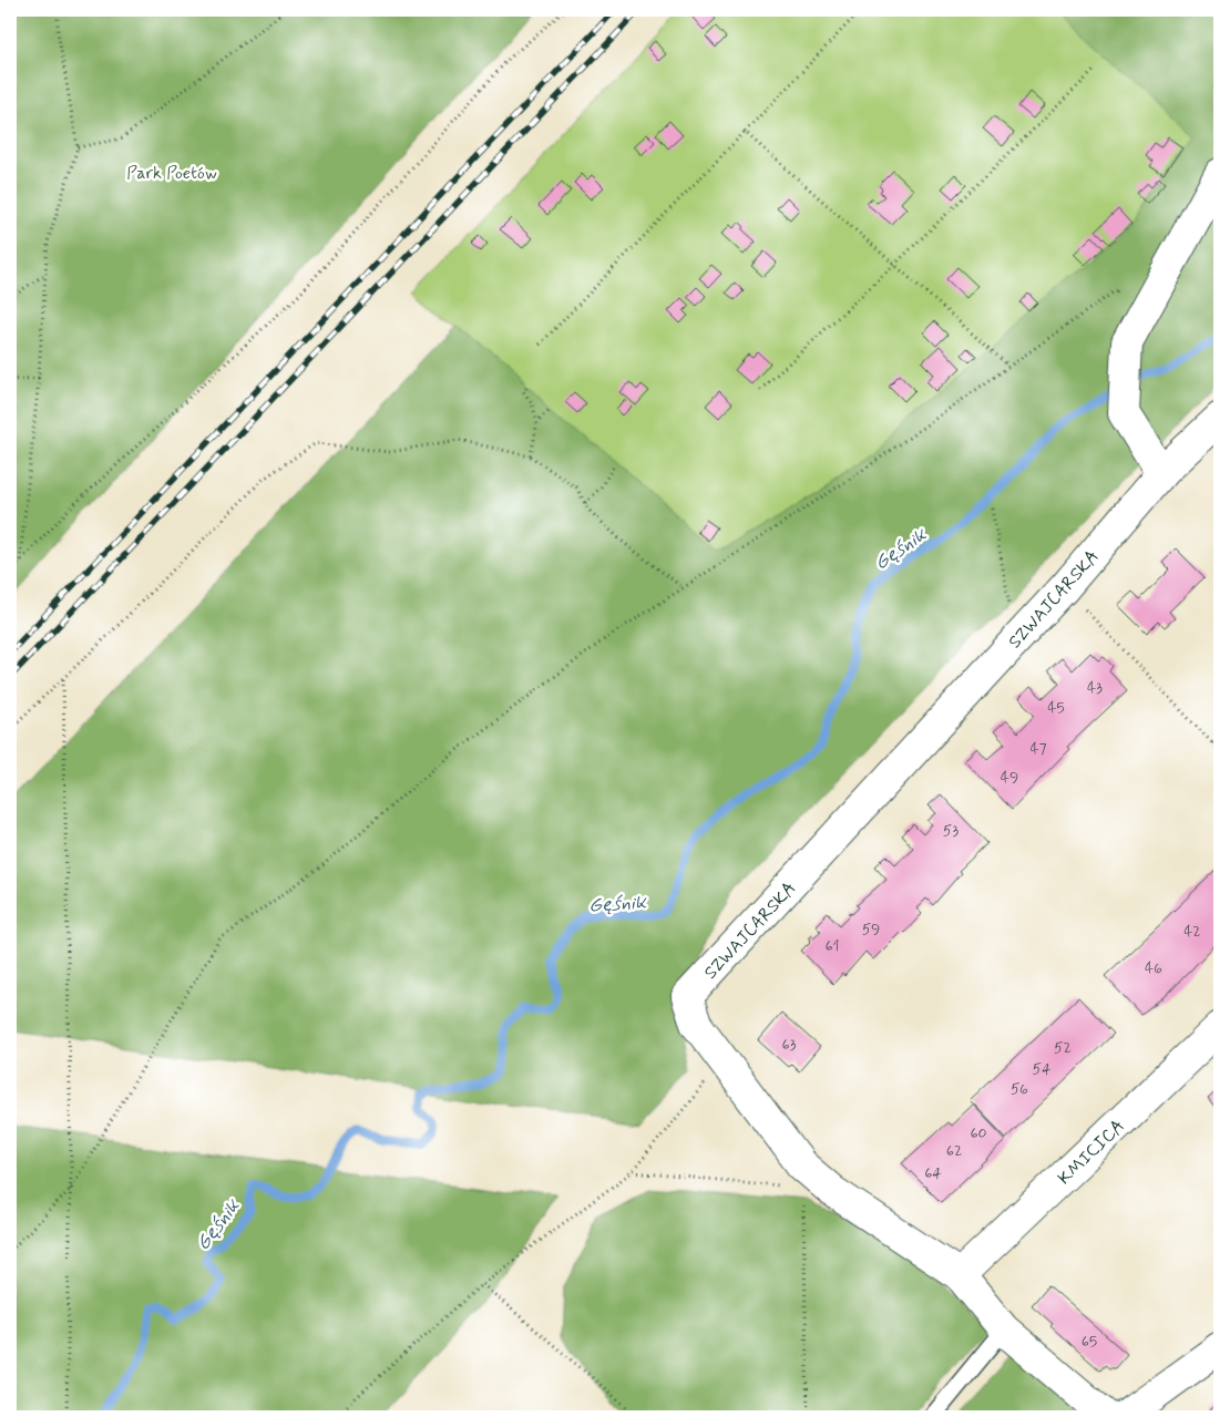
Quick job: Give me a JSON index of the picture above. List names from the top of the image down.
{
  "streets": {
    "street": ["SZWAJCARSKA", "KMICICA"]
  },
  "crossings": [
    ["SZWAJCARSKA", "KMICICA"]
  ],
  "water": ["Gęśnik"],
  "parks": ["Park Poetów"],
  "house_numbers": [
    "43",
    "45",
    "47",
    "49",
    "53",
    "59",
    "42",
    "61",
    "46",
    "63",
    "52",
    "54",
    "56",
    "60",
    "62",
    "64",
    "65"
  ]
}
